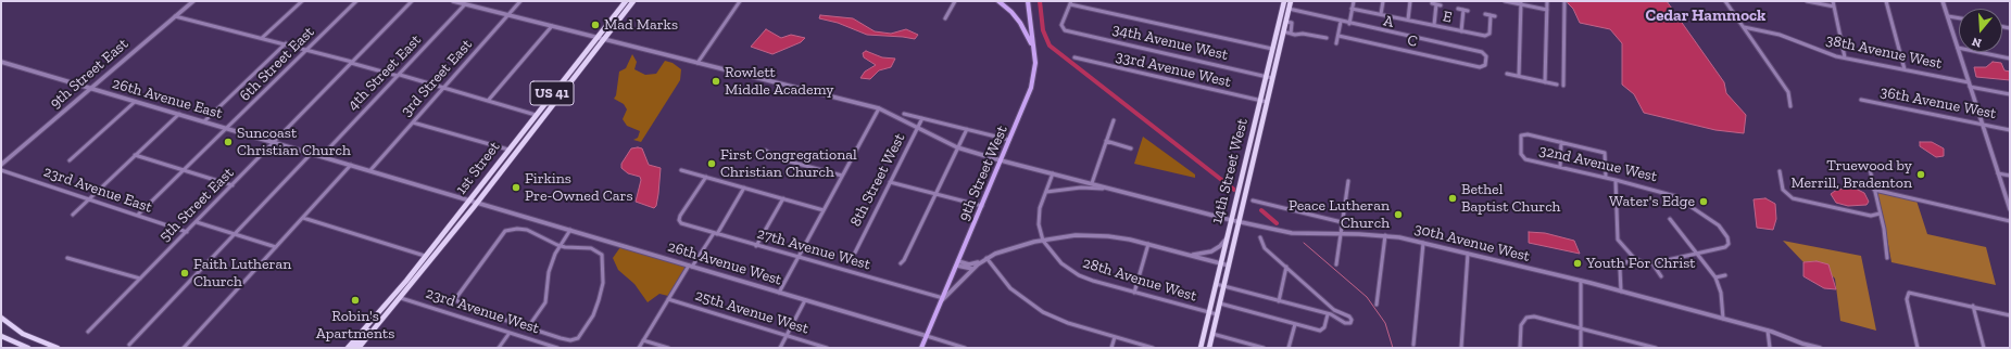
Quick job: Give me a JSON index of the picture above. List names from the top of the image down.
{
  "streets": {
    "main road": [
      "US 41",
      "1st Street",
      "14th Street West",
      "9th Street West"
    ],
    "street": [
      "E",
      "A",
      "C",
      "34th Avenue West",
      "38th Avenue West",
      "6th Street East",
      "33rd Avenue West",
      "4th Street East",
      "9th Street East",
      "3rd Street East",
      "26th Avenue East",
      "36th Avenue West",
      "32nd Avenue West",
      "8th Street West",
      "23rd Avenue East",
      "5th Street East",
      "30th Avenue West",
      "27th Avenue West",
      "26th Avenue West",
      "28th Avenue West",
      "23rd Avenue West",
      "25th Avenue West"
    ]
  },
  "crossings": [
    ["A", "C"],
    ["A", "14th Street West"],
    ["34th Avenue West", "14th Street West"],
    ["6th Street East", "26th Avenue East"],
    ["6th Street East", "23rd Avenue East"],
    ["33rd Avenue West", "14th Street West"],
    ["4th Street East", "26th Avenue East"],
    ["4th Street East", "30th Avenue West"],
    ["9th Street East", "26th Avenue East"],
    ["3rd Street East", "26th Avenue East"],
    ["3rd Street East", "30th Avenue West"],
    ["26th Avenue East", "1st Street"],
    ["26th Avenue East", "5th Street East"],
    ["26th Avenue East", "26th Avenue West"],
    ["1st Street", "30th Avenue West"],
    ["1st Street", "26th Avenue West"],
    ["1st Street", "23rd Avenue West"],
    ["14th Street West", "30th Avenue West"],
    ["14th Street West", "28th Avenue West"],
    ["9th Street West", "30th Avenue West"],
    ["9th Street West", "27th Avenue West"],
    ["9th Street West", "26th Avenue West"],
    ["8th Street West", "30th Avenue West"],
    ["23rd Avenue East", "5th Street East"]
  ],
  "districts": ["Cedar Hammock"],
  "places": [
    "Mad Marks",
    "Rowlett Middle Academy",
    "Suncoast Christian Church",
    "First Congregational Christian Church",
    "Truewood by Merrill, Bradenton",
    "Firkins Pre-Owned Cars",
    "Bethel Baptist Church",
    "Water's Edge",
    "Peace Lutheran Church",
    "Youth For Christ",
    "Faith Lutheran Church",
    "Robin's Apartments"
  ],
  "north": "bottom"
}
